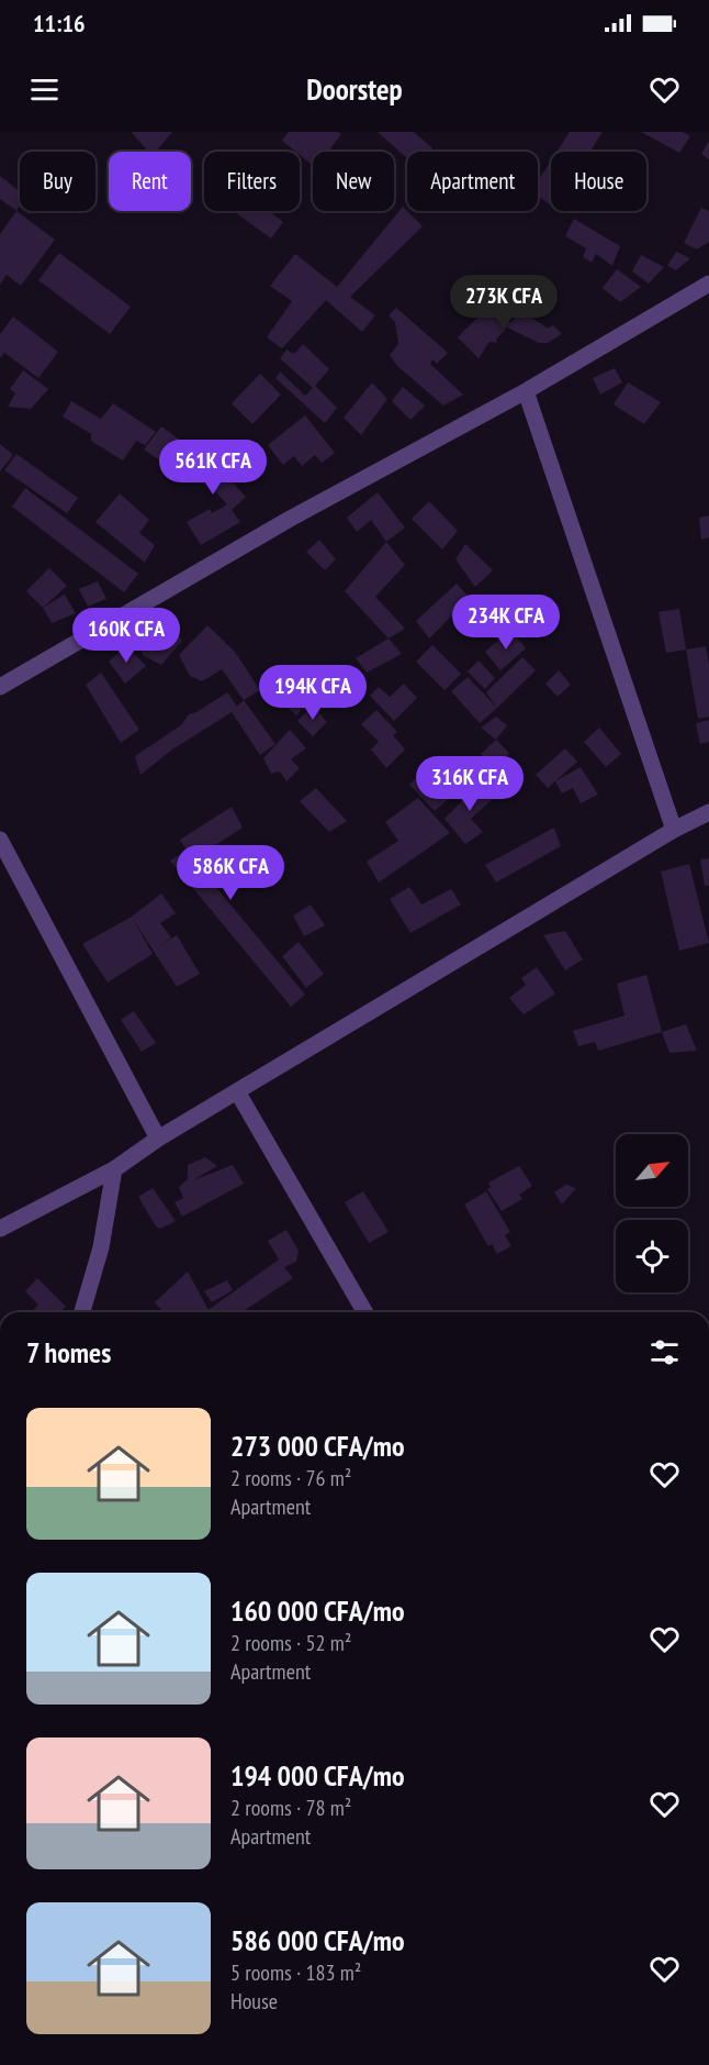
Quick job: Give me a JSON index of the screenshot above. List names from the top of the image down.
{
  "north": "top right",
  "page": {
    "status": "11:16",
    "header": "Doorstep",
    "chip": [
      "Buy",
      "Rent",
      "Filters",
      "New",
      "Apartment",
      "House"
    ],
    "price": [
      "273K CFA",
      "561K CFA",
      "234K CFA",
      "160K CFA",
      "194K CFA",
      "316K CFA",
      "586K CFA"
    ],
    "heading": "7 homes",
    "list": [
      {
        "name": "273 000 CFA/mo",
        "note": "2 rooms · 76 m² · Apartment"
      },
      {
        "name": "160 000 CFA/mo",
        "note": "2 rooms · 52 m² · Apartment"
      },
      {
        "name": "194 000 CFA/mo",
        "note": "2 rooms · 78 m² · Apartment"
      },
      {
        "name": "586 000 CFA/mo",
        "note": "5 rooms · 183 m² · House"
      }
    ]
  }
}
